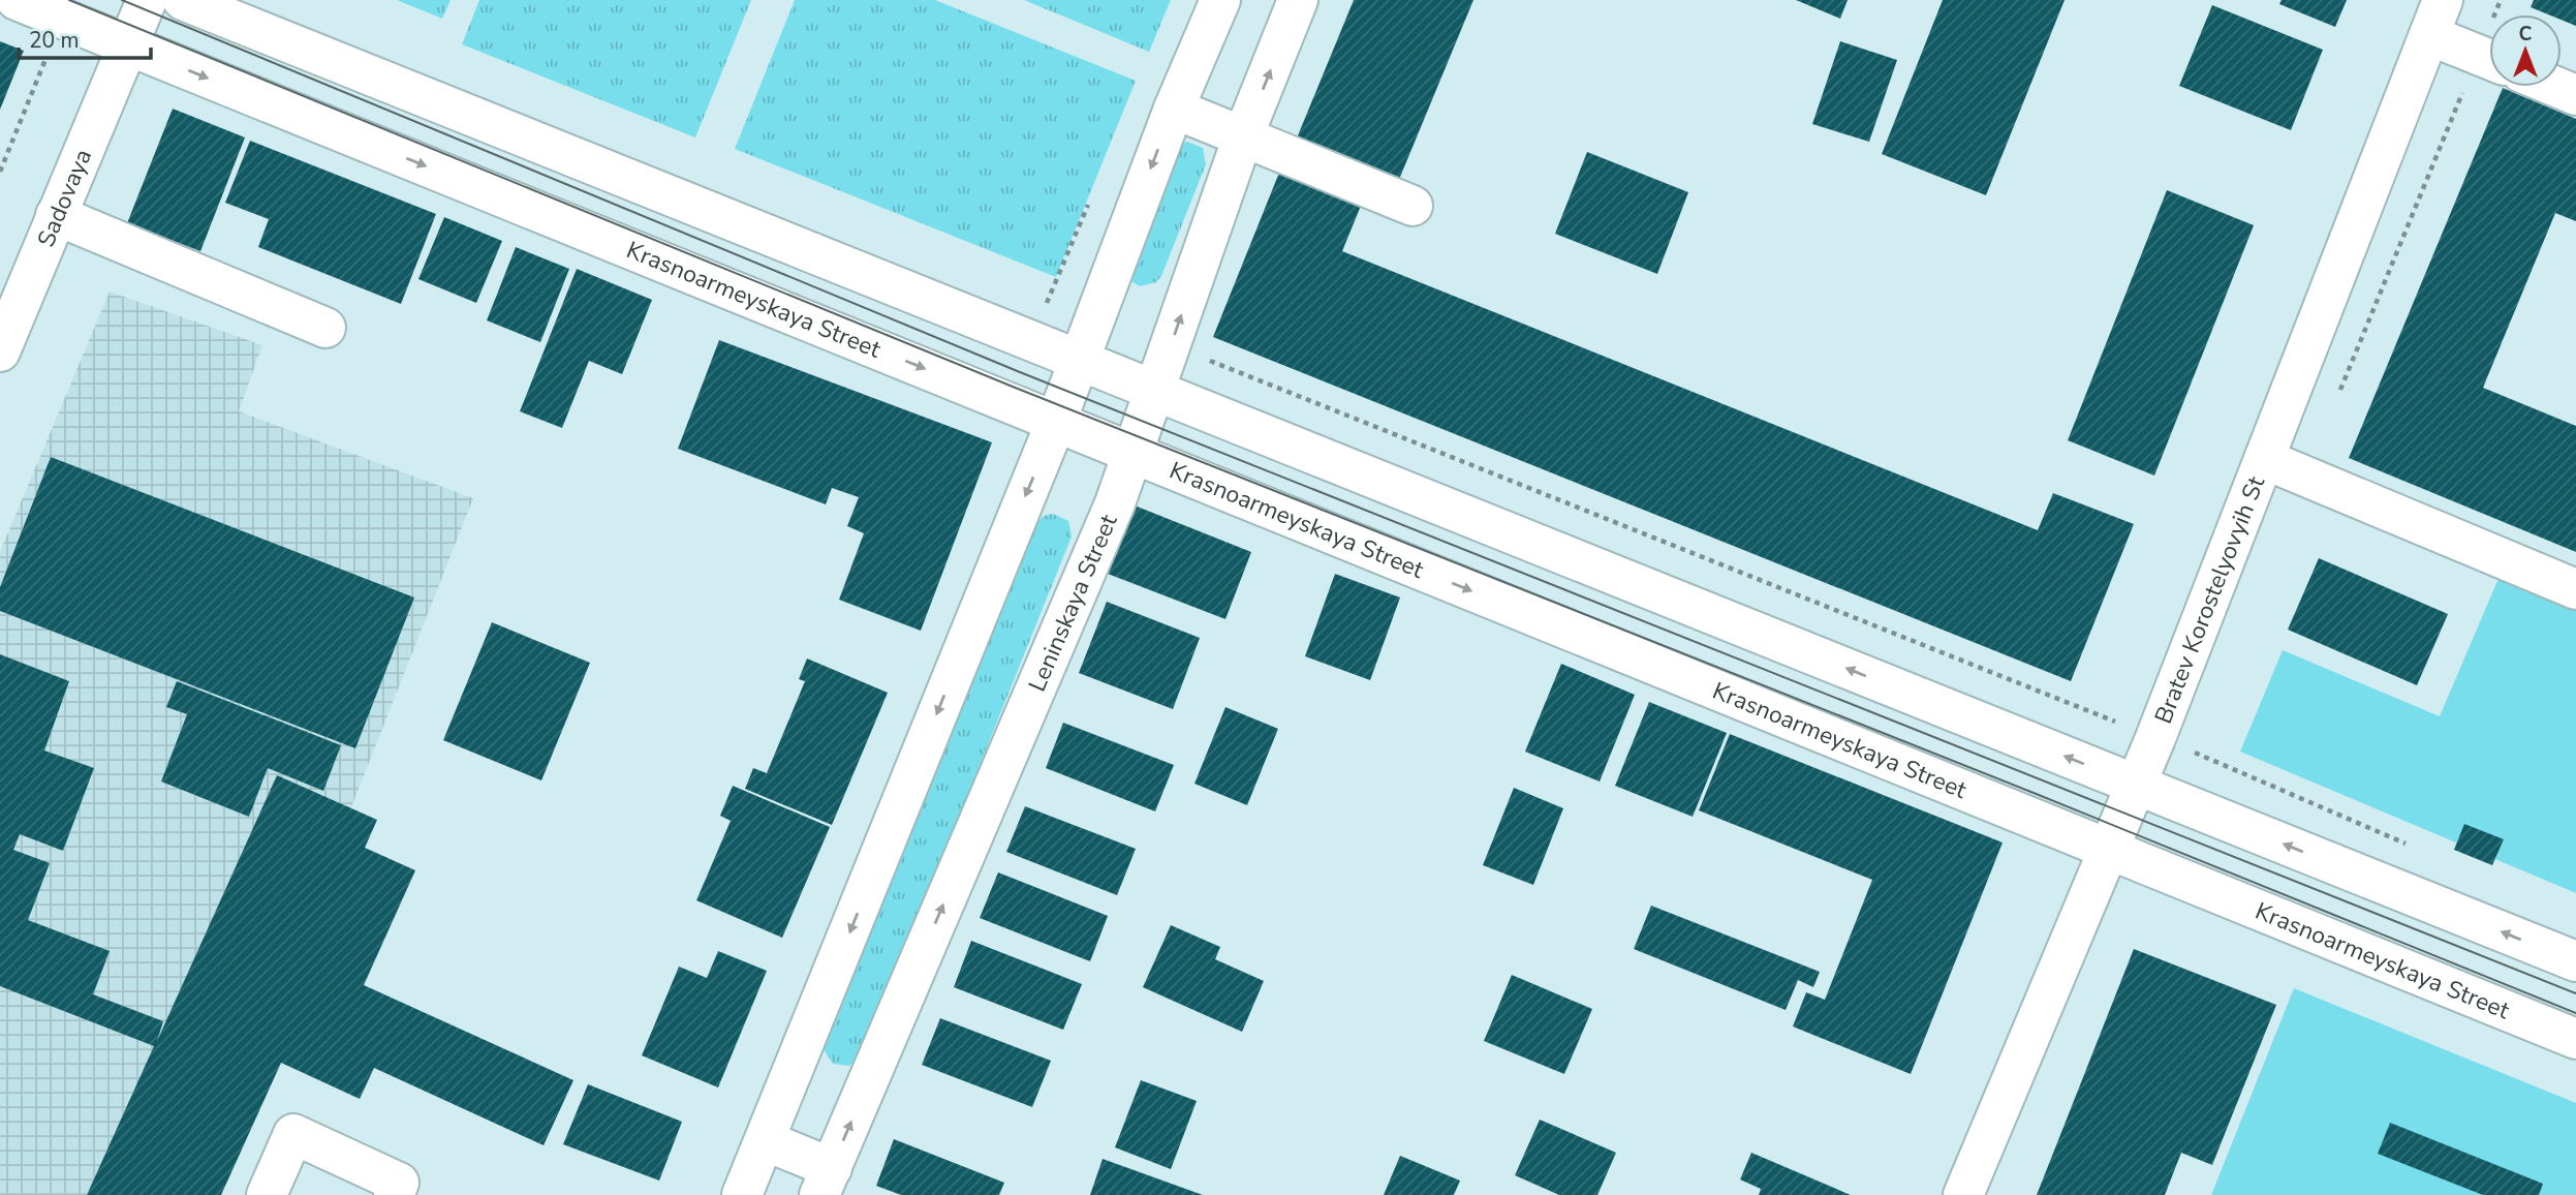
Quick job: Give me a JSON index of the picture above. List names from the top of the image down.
{
  "streets": {
    "main road": [
      "Sadovaya",
      "Krasnoarmeyskaya Street",
      "Bratev Korostelyovyih St",
      "Leninskaya Street"
    ]
  },
  "crossings": [
    ["Sadovaya", "Krasnoarmeyskaya Street"],
    ["Krasnoarmeyskaya Street", "Bratev Korostelyovyih St"],
    ["Krasnoarmeyskaya Street", "Leninskaya Street"]
  ],
  "scale_bar": "20 m",
  "north": "top"
}
